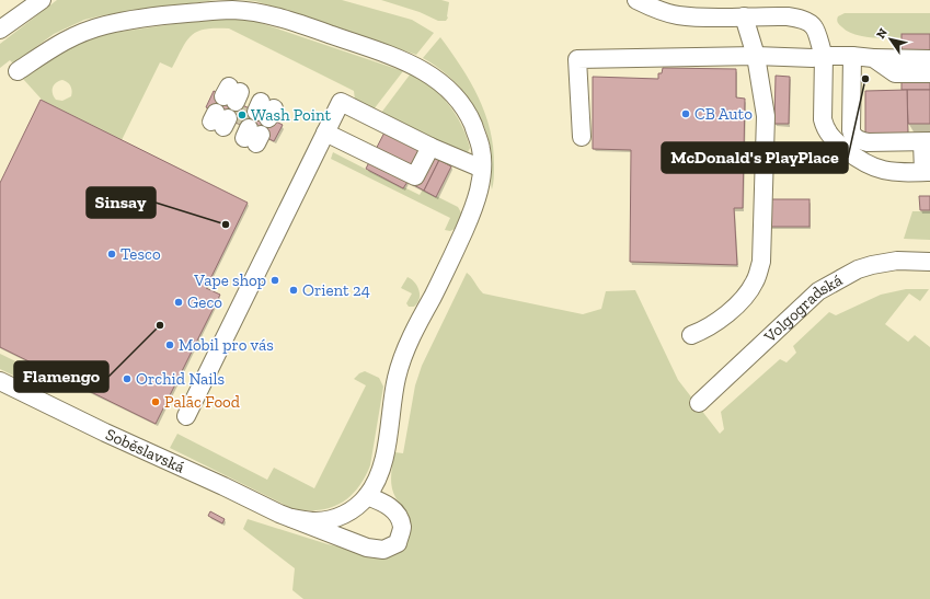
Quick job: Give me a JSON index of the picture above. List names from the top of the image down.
{
  "streets": {
    "street": ["Volgogradská", "Soběslavská"]
  },
  "places": [
    "McDonald's PlayPlace",
    "CB Auto",
    "Wash Point",
    "Sinsay",
    "Tesco",
    "Vape shop",
    "Orient 24",
    "Geco",
    "Flamengo",
    "Mobil pro vás",
    "Orchid Nails",
    "Palāc Food"
  ],
  "north": "top left"
}
